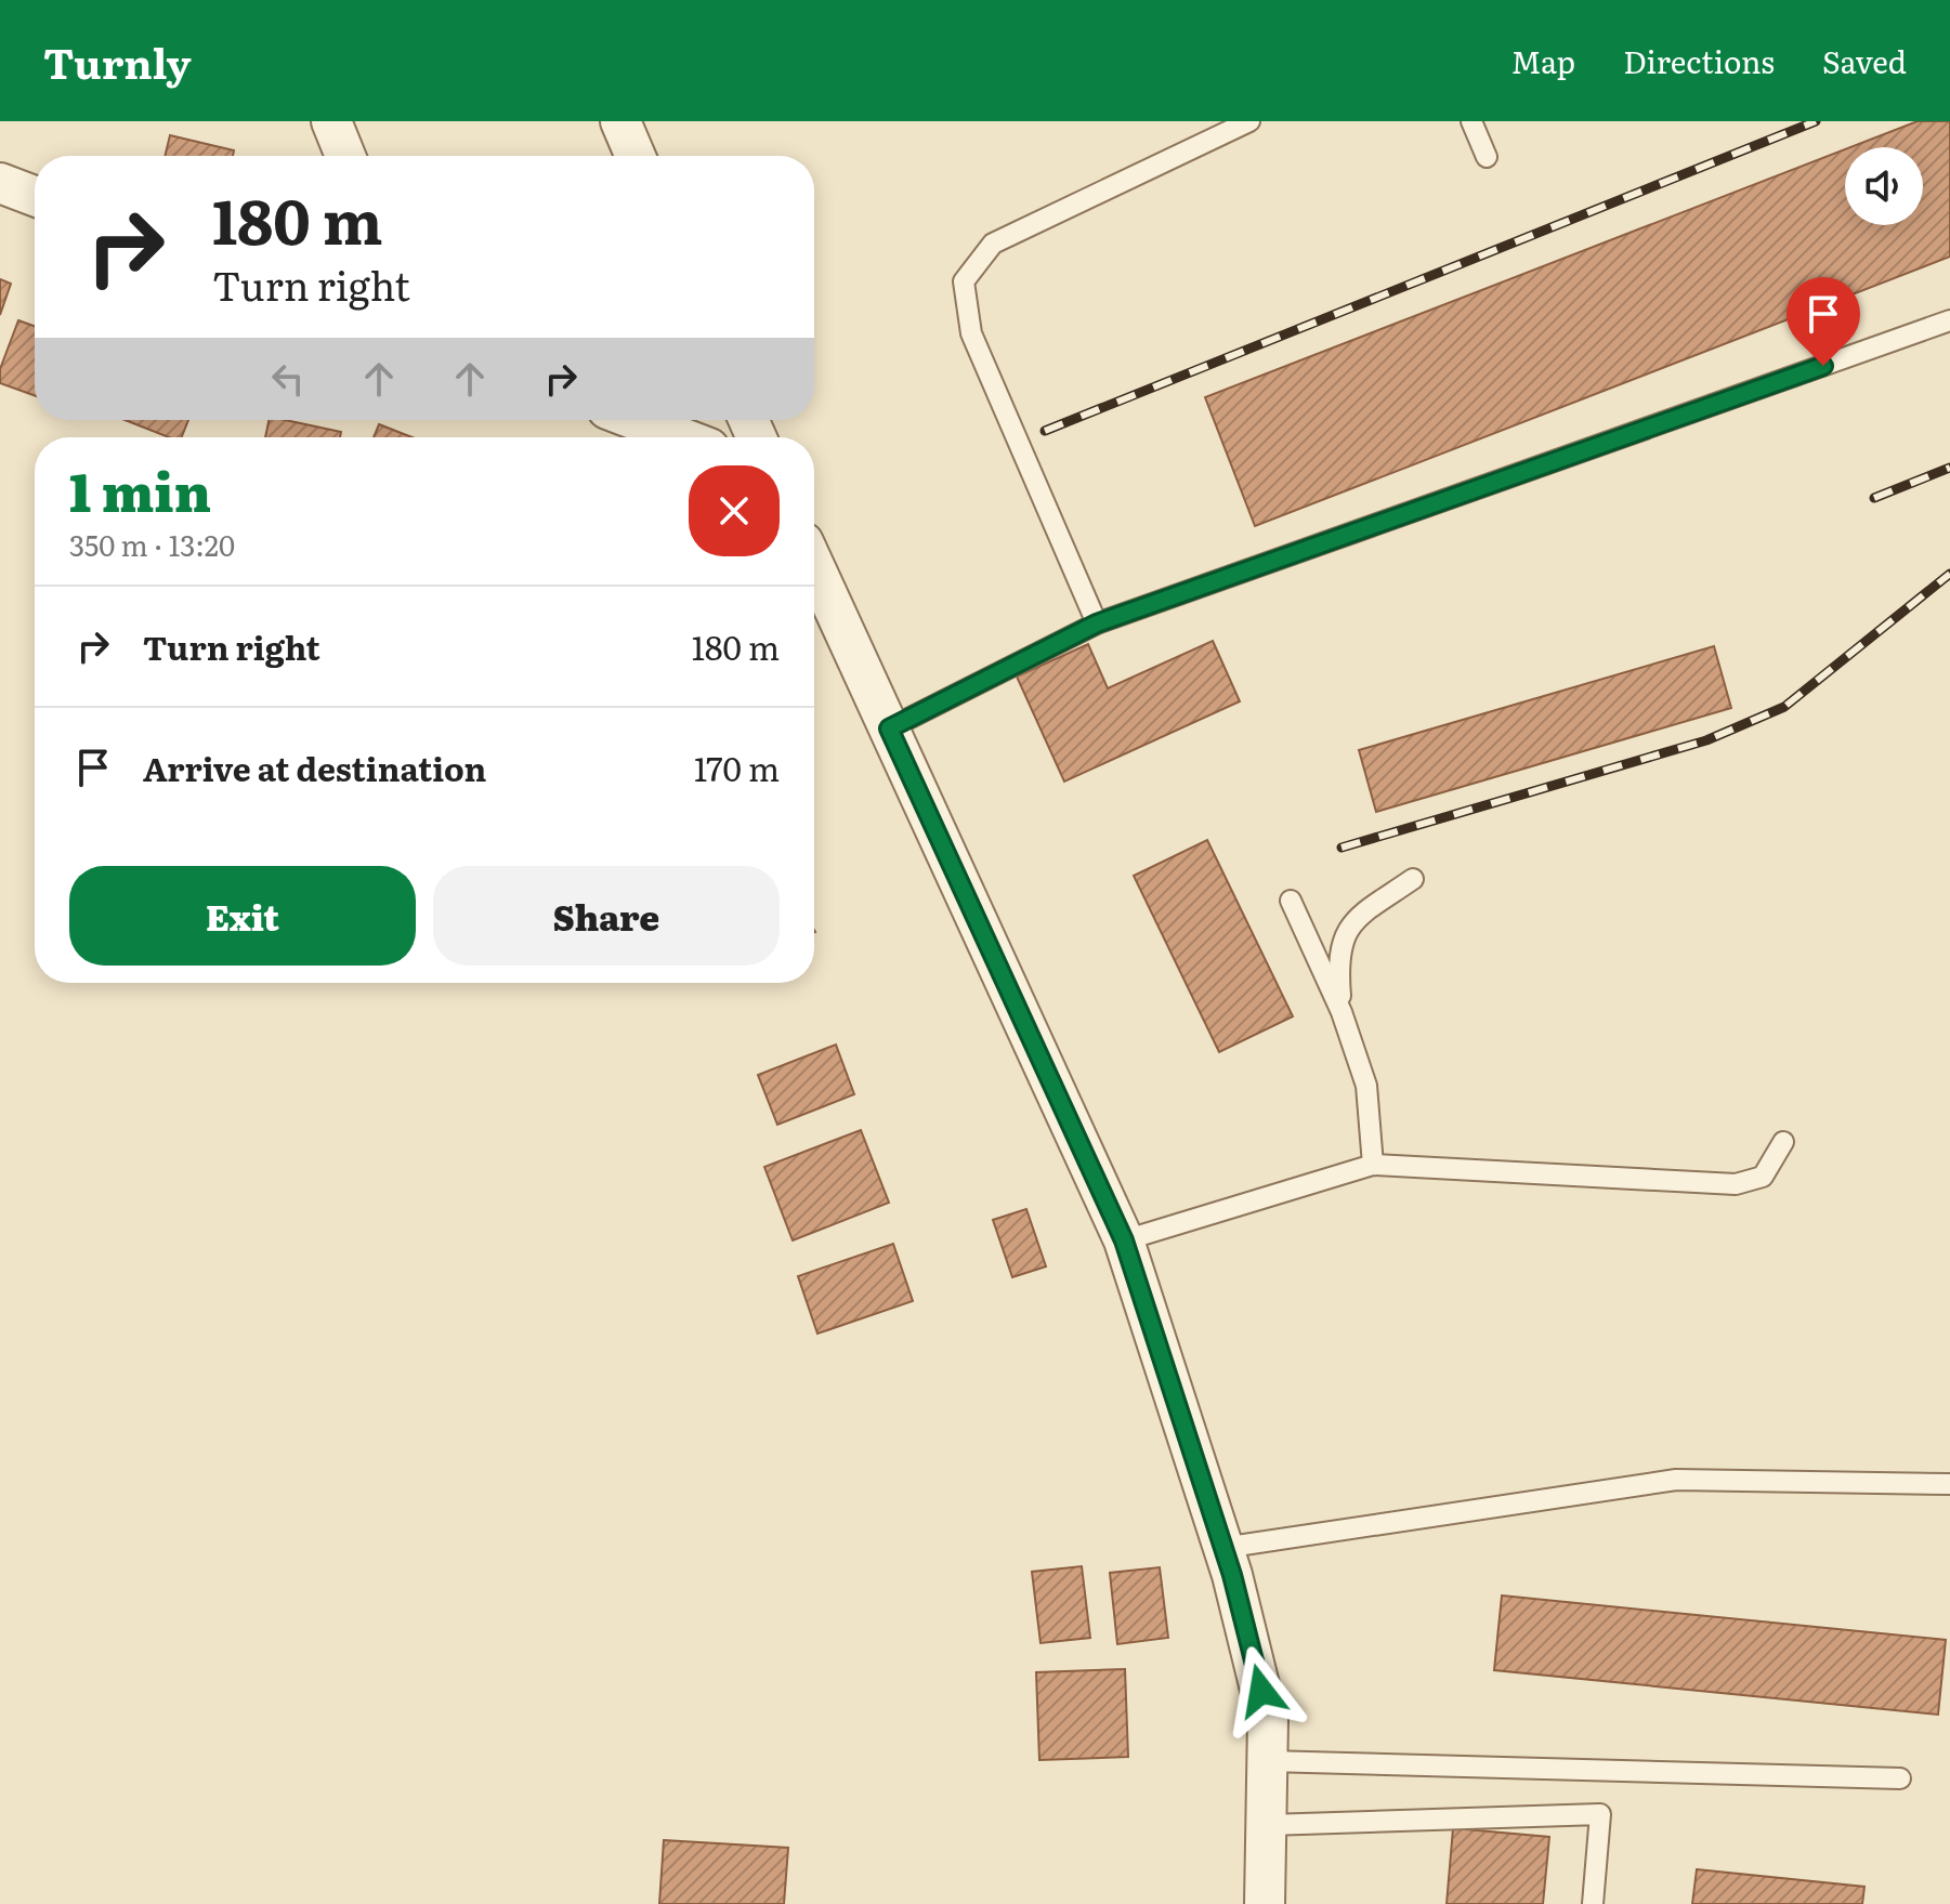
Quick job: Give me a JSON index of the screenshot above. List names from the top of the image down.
{
  "page": {
    "header": "Turnly",
    "nav": ["Map", "Directions", "Saved"],
    "turn": ["180 m", "Turn right"],
    "heading": ["1 min", "350 m · 13:20"],
    "list": [
      {
        "name": "Turn right",
        "value": "180 m"
      },
      {
        "name": "Arrive at destination",
        "value": "170 m"
      }
    ],
    "buttons": ["Exit", "Share"]
  }
}
